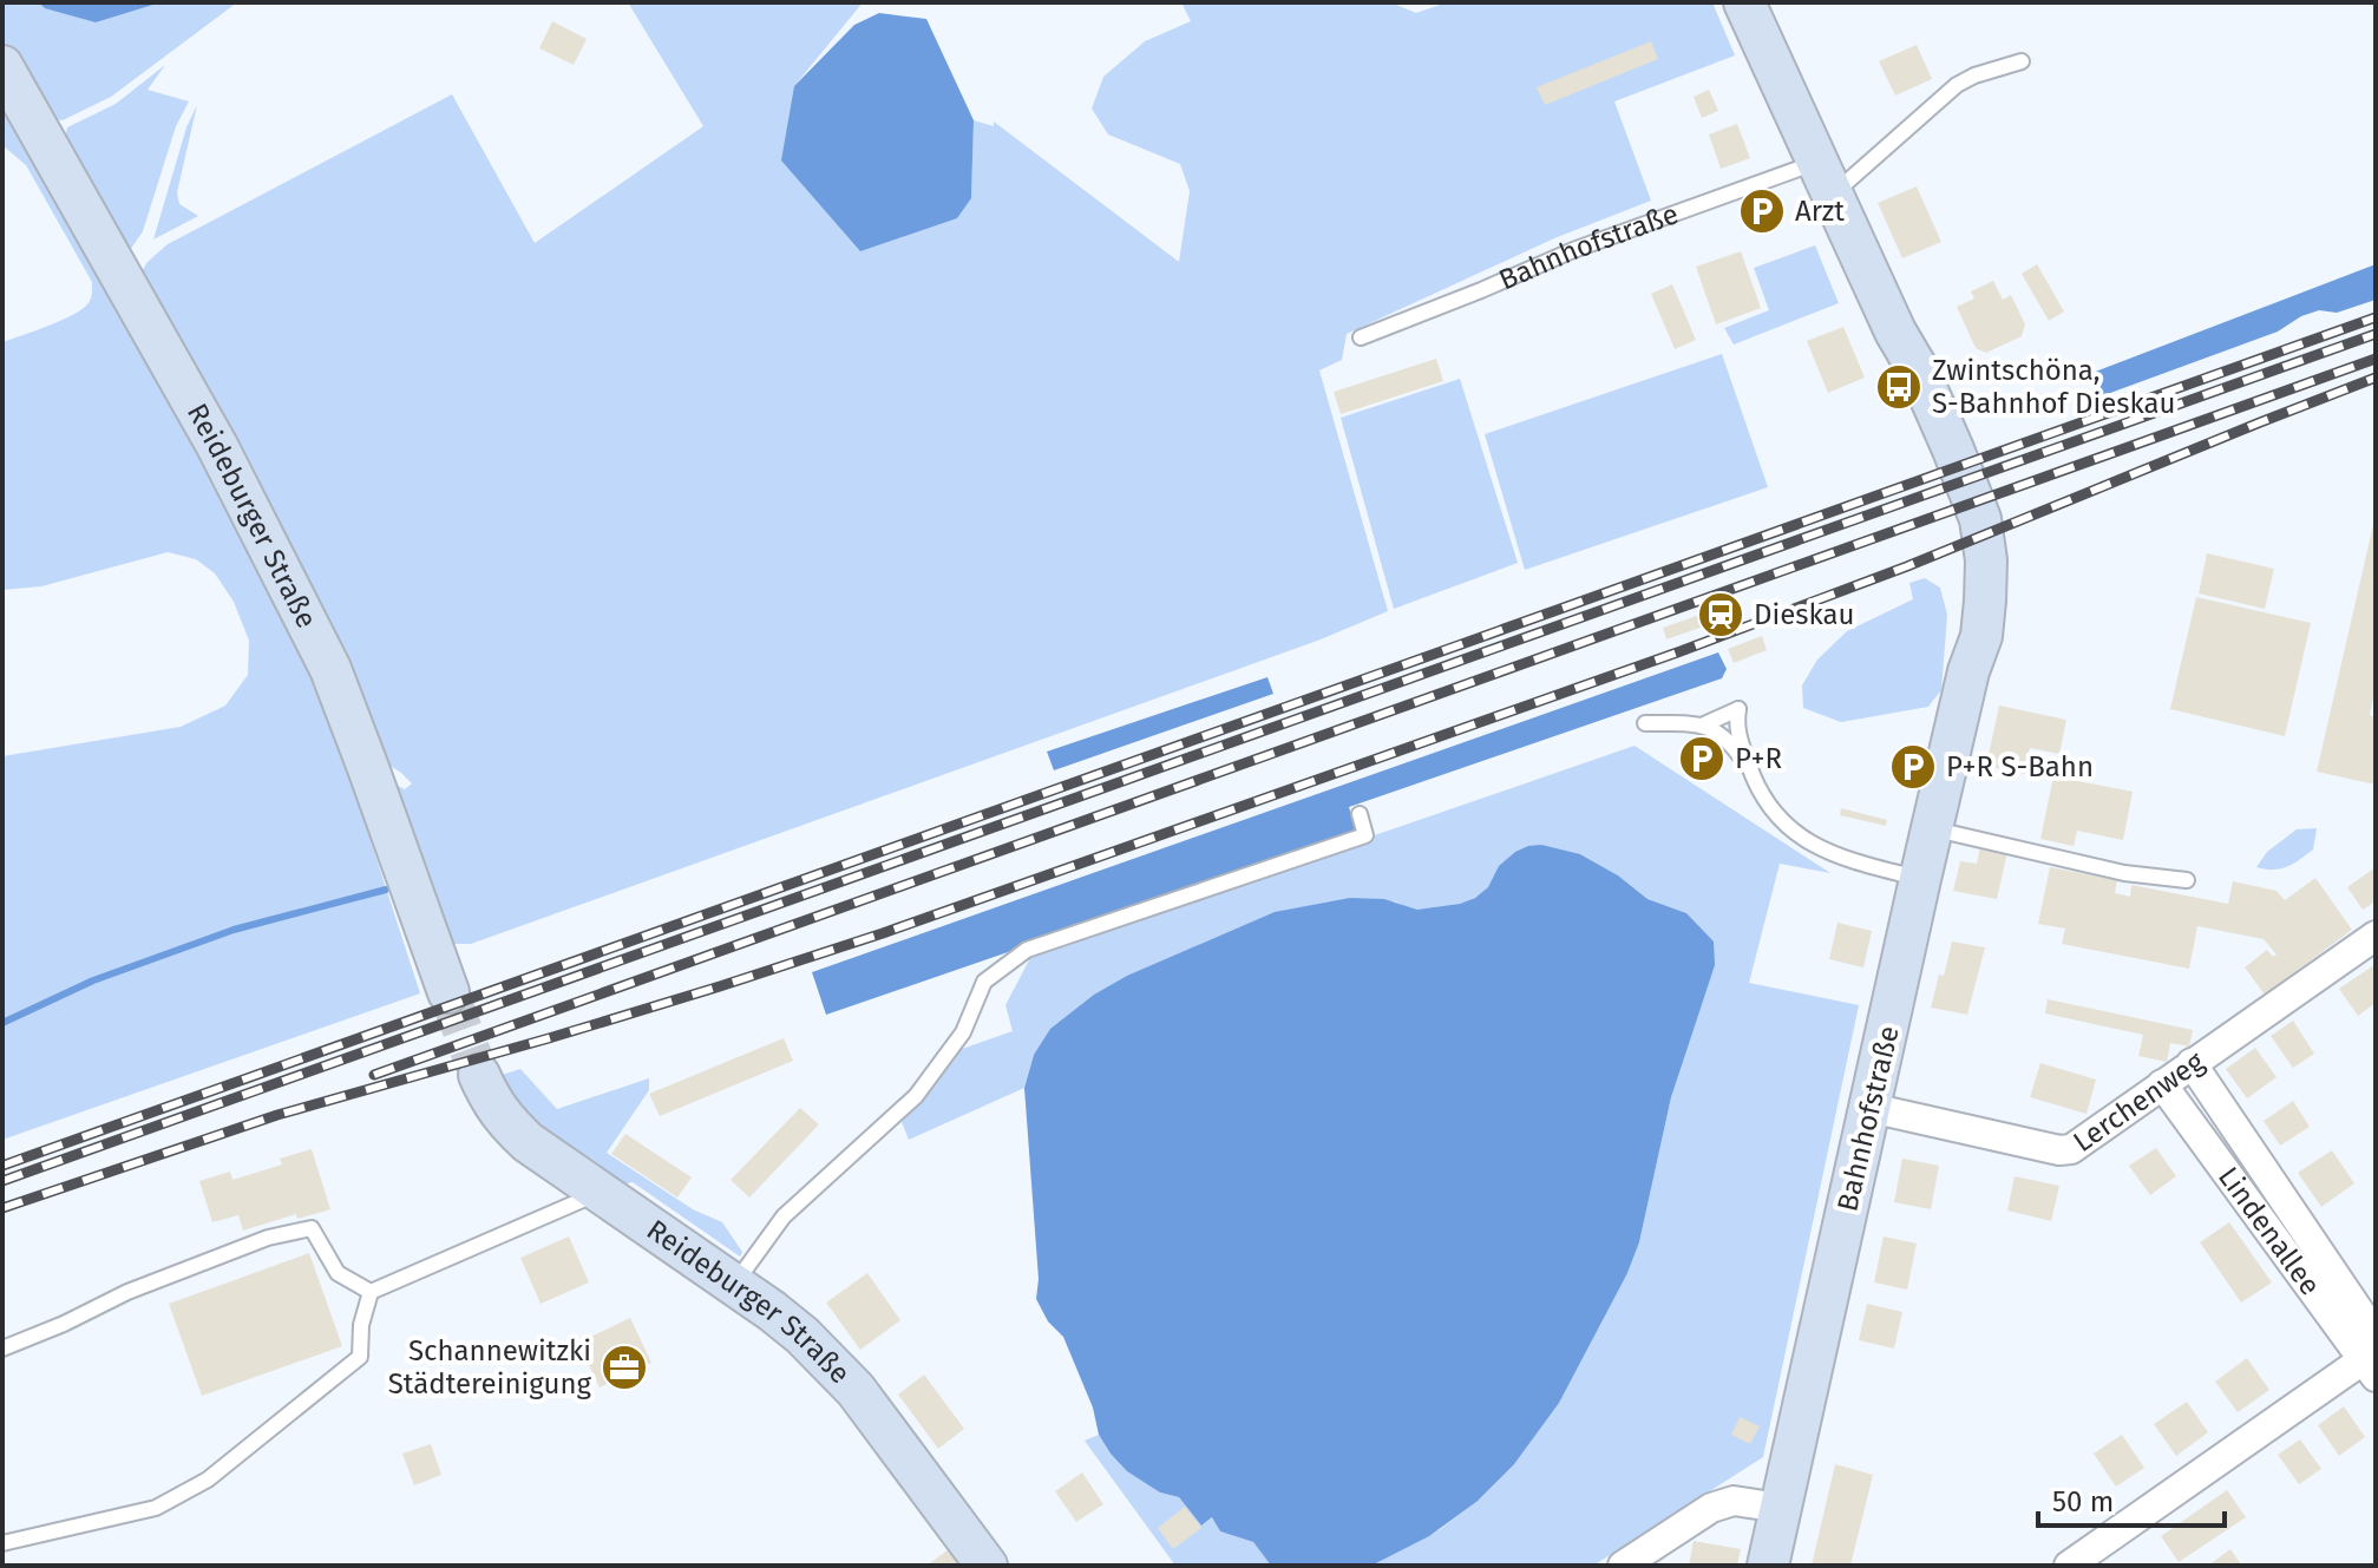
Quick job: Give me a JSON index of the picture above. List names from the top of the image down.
{
  "streets": {
    "main road": ["Bahnhofstraße", "Reideburger Straße"],
    "street": ["Lerchenweg", "Lindenallee"]
  },
  "crossings": [
    ["Bahnhofstraße", "Lerchenweg"],
    ["Lerchenweg", "Lindenallee"]
  ],
  "places": {
    "parking": ["Arzt", "P+R", "P+R S-Bahn"],
    "bus stop": ["Zwintschöna, S-Bahnhof Dieskau"],
    "station": ["Dieskau"],
    "office": ["Schannewitzki Städtereinigung"]
  },
  "scale_bar": "50 m"
}
